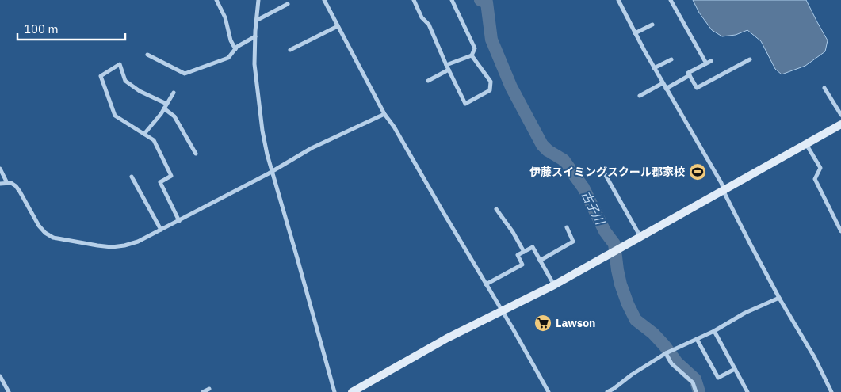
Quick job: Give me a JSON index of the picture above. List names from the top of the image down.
{
  "water": ["古子川"],
  "places": {
    "sports": ["伊藤スイミングスクール郡家校"],
    "supermarket": ["Lawson"]
  },
  "scale_bar": "100 m"
}
